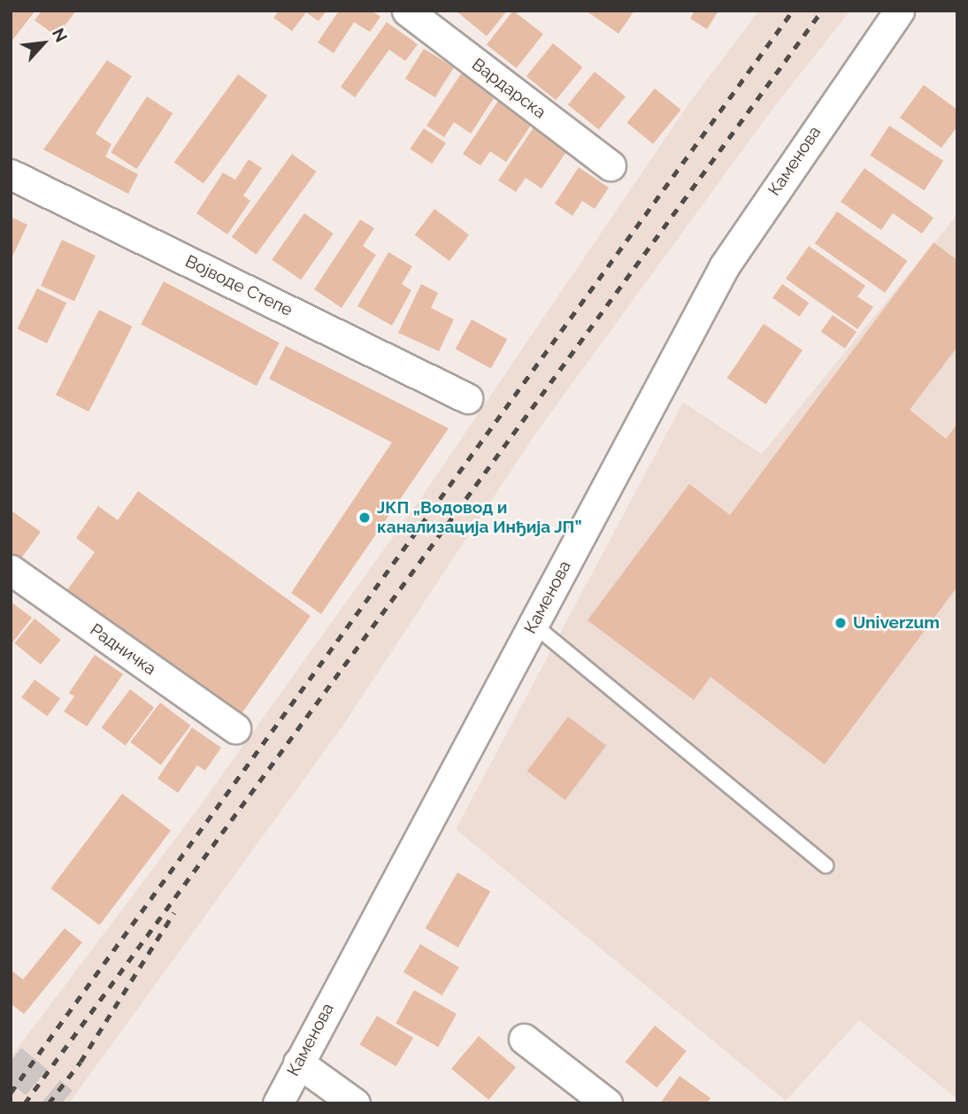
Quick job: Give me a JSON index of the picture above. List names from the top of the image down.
{
  "streets": {
    "street": [
      "Вардарска",
      "Каменова",
      "Војводе Степе",
      "Радничка"
    ]
  },
  "places": ["ЈКП „Водовод и канализација Инђија ЈП”", "Univerzum"],
  "north": "top right"
}
